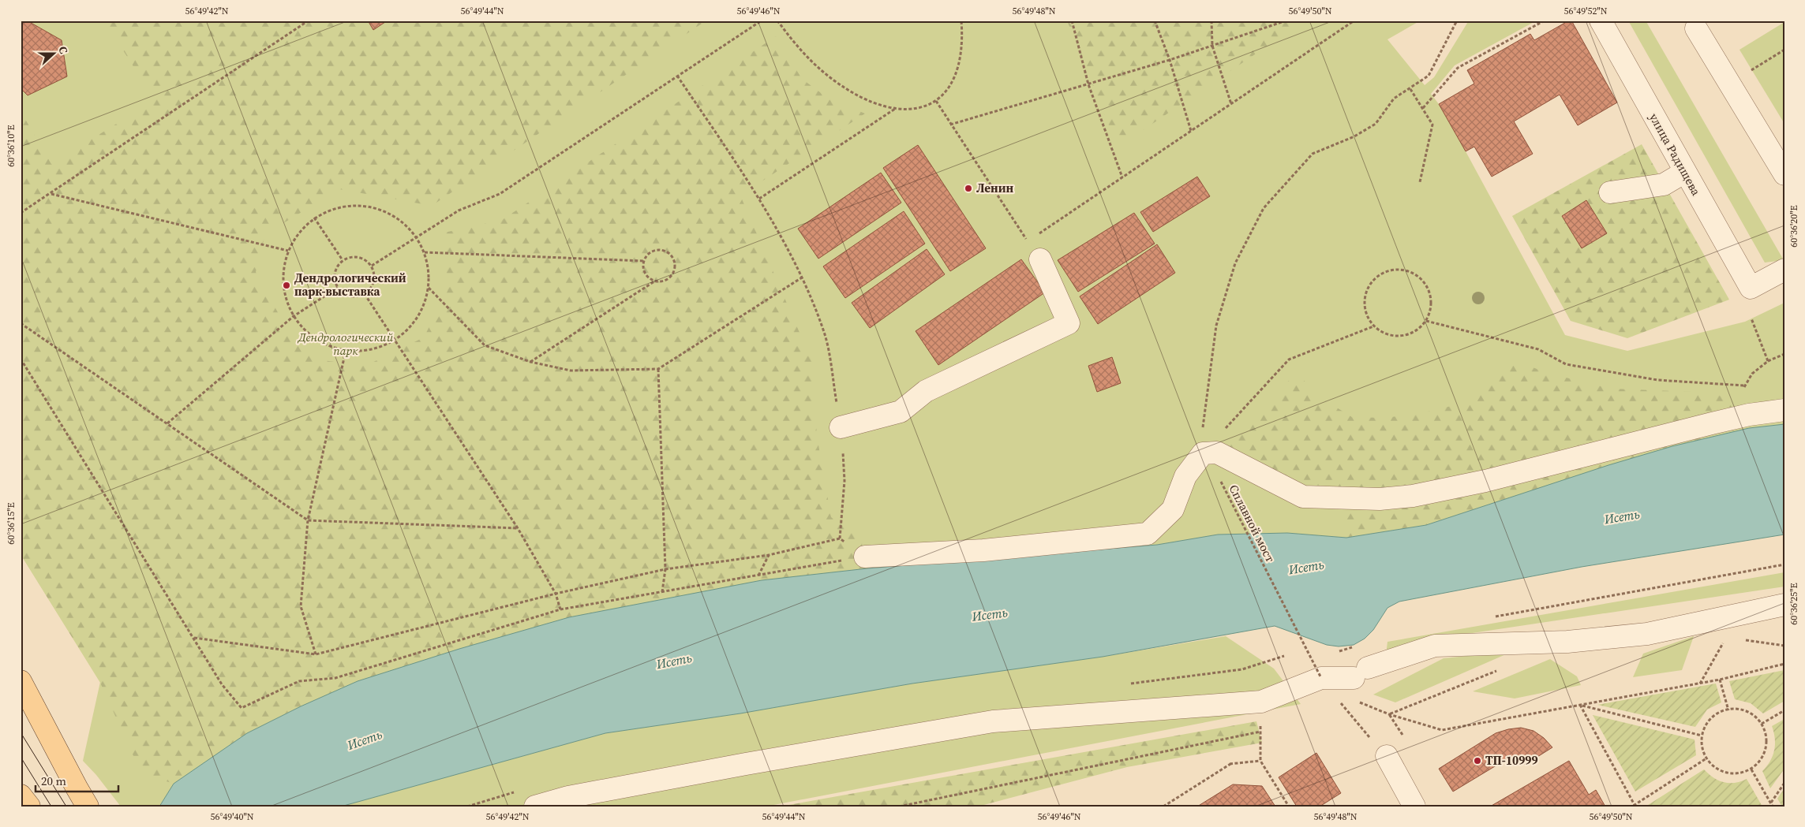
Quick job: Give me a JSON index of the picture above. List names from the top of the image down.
{
  "streets": {
    "street": ["улица Радищева"],
    "path": ["Сплавной мост"]
  },
  "water": ["Исеть"],
  "parks": ["Дендрологический парк"],
  "places": ["Ленин", "Дендрологический парк-выставка", "ТП-10999"],
  "scale_bar": "20 m",
  "north": "right",
  "coordinates": [
    "56°49'42\"N",
    "56°49'44\"N",
    "56°49'46\"N",
    "56°49'48\"N",
    "56°49'50\"N",
    "56°49'52\"N",
    "60°36'10\"E",
    "60°36'20\"E",
    "60°36'15\"E",
    "60°36'25\"E",
    "56°49'40\"N"
  ]
}
